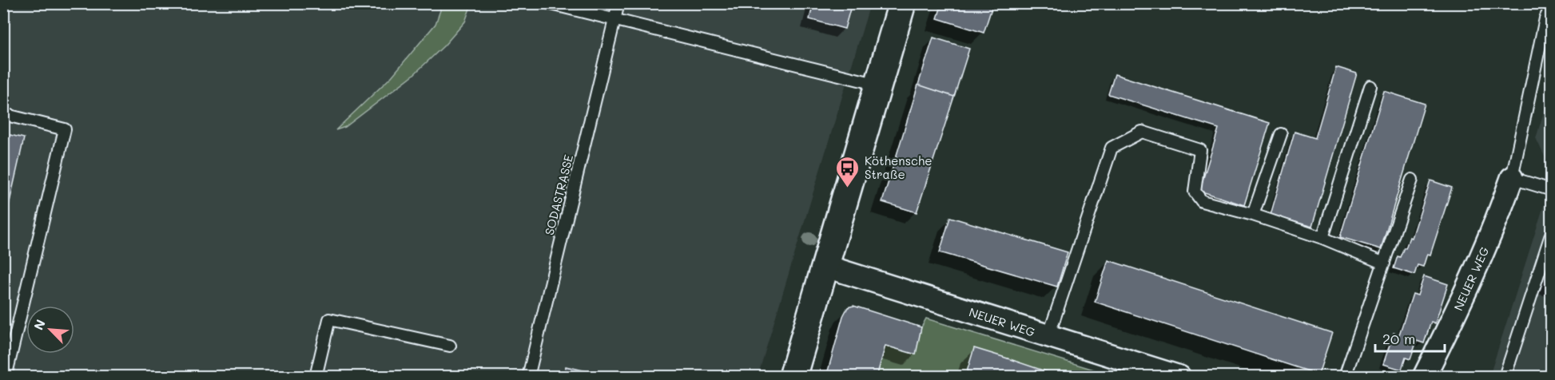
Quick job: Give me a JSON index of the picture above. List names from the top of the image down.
{
  "streets": {
    "street": ["NEUER WEG"],
    "lane": ["SODASTRASSE"]
  },
  "places": {
    "bus stop": ["Köthensche Straße"]
  },
  "scale_bar": "20 m",
  "north": "top left"
}
